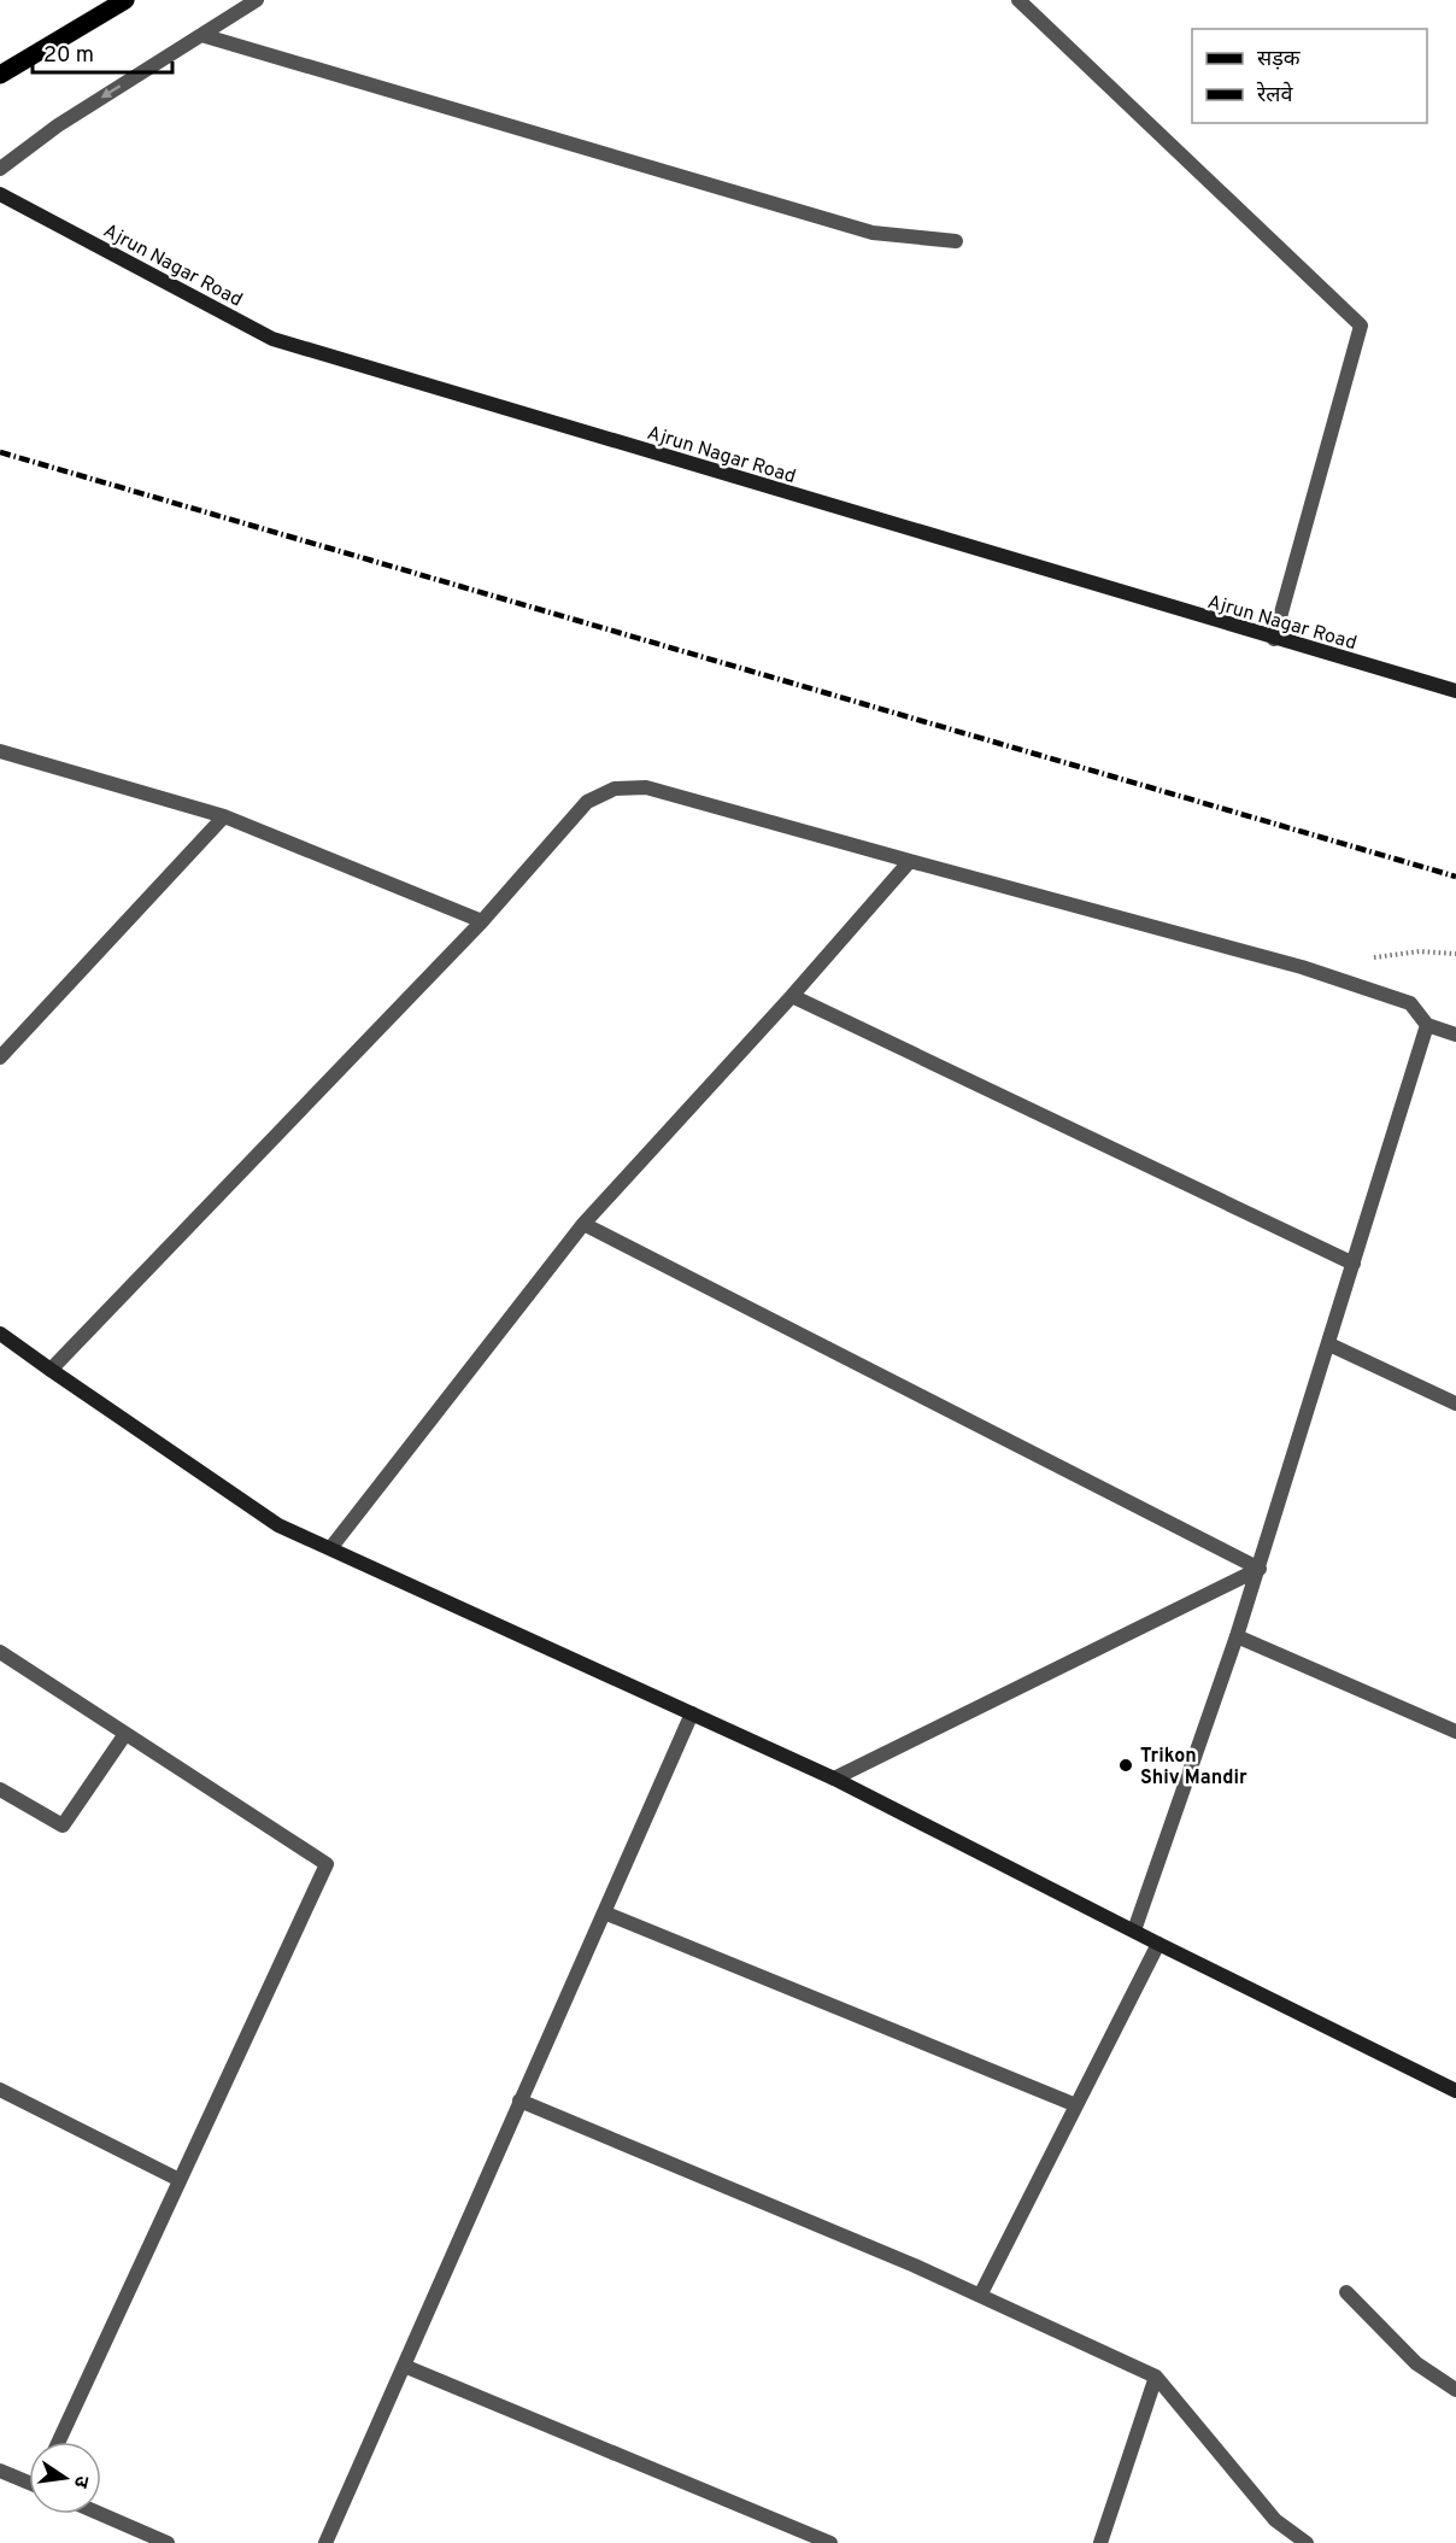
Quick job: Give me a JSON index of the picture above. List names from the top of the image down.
{
  "streets": {
    "street": ["Ajrun Nagar Road"]
  },
  "places": ["Trikon Shiv Mandir"],
  "legend": ["सड़क", "रेलवे"],
  "scale_bar": "20 m",
  "north": "right"
}
